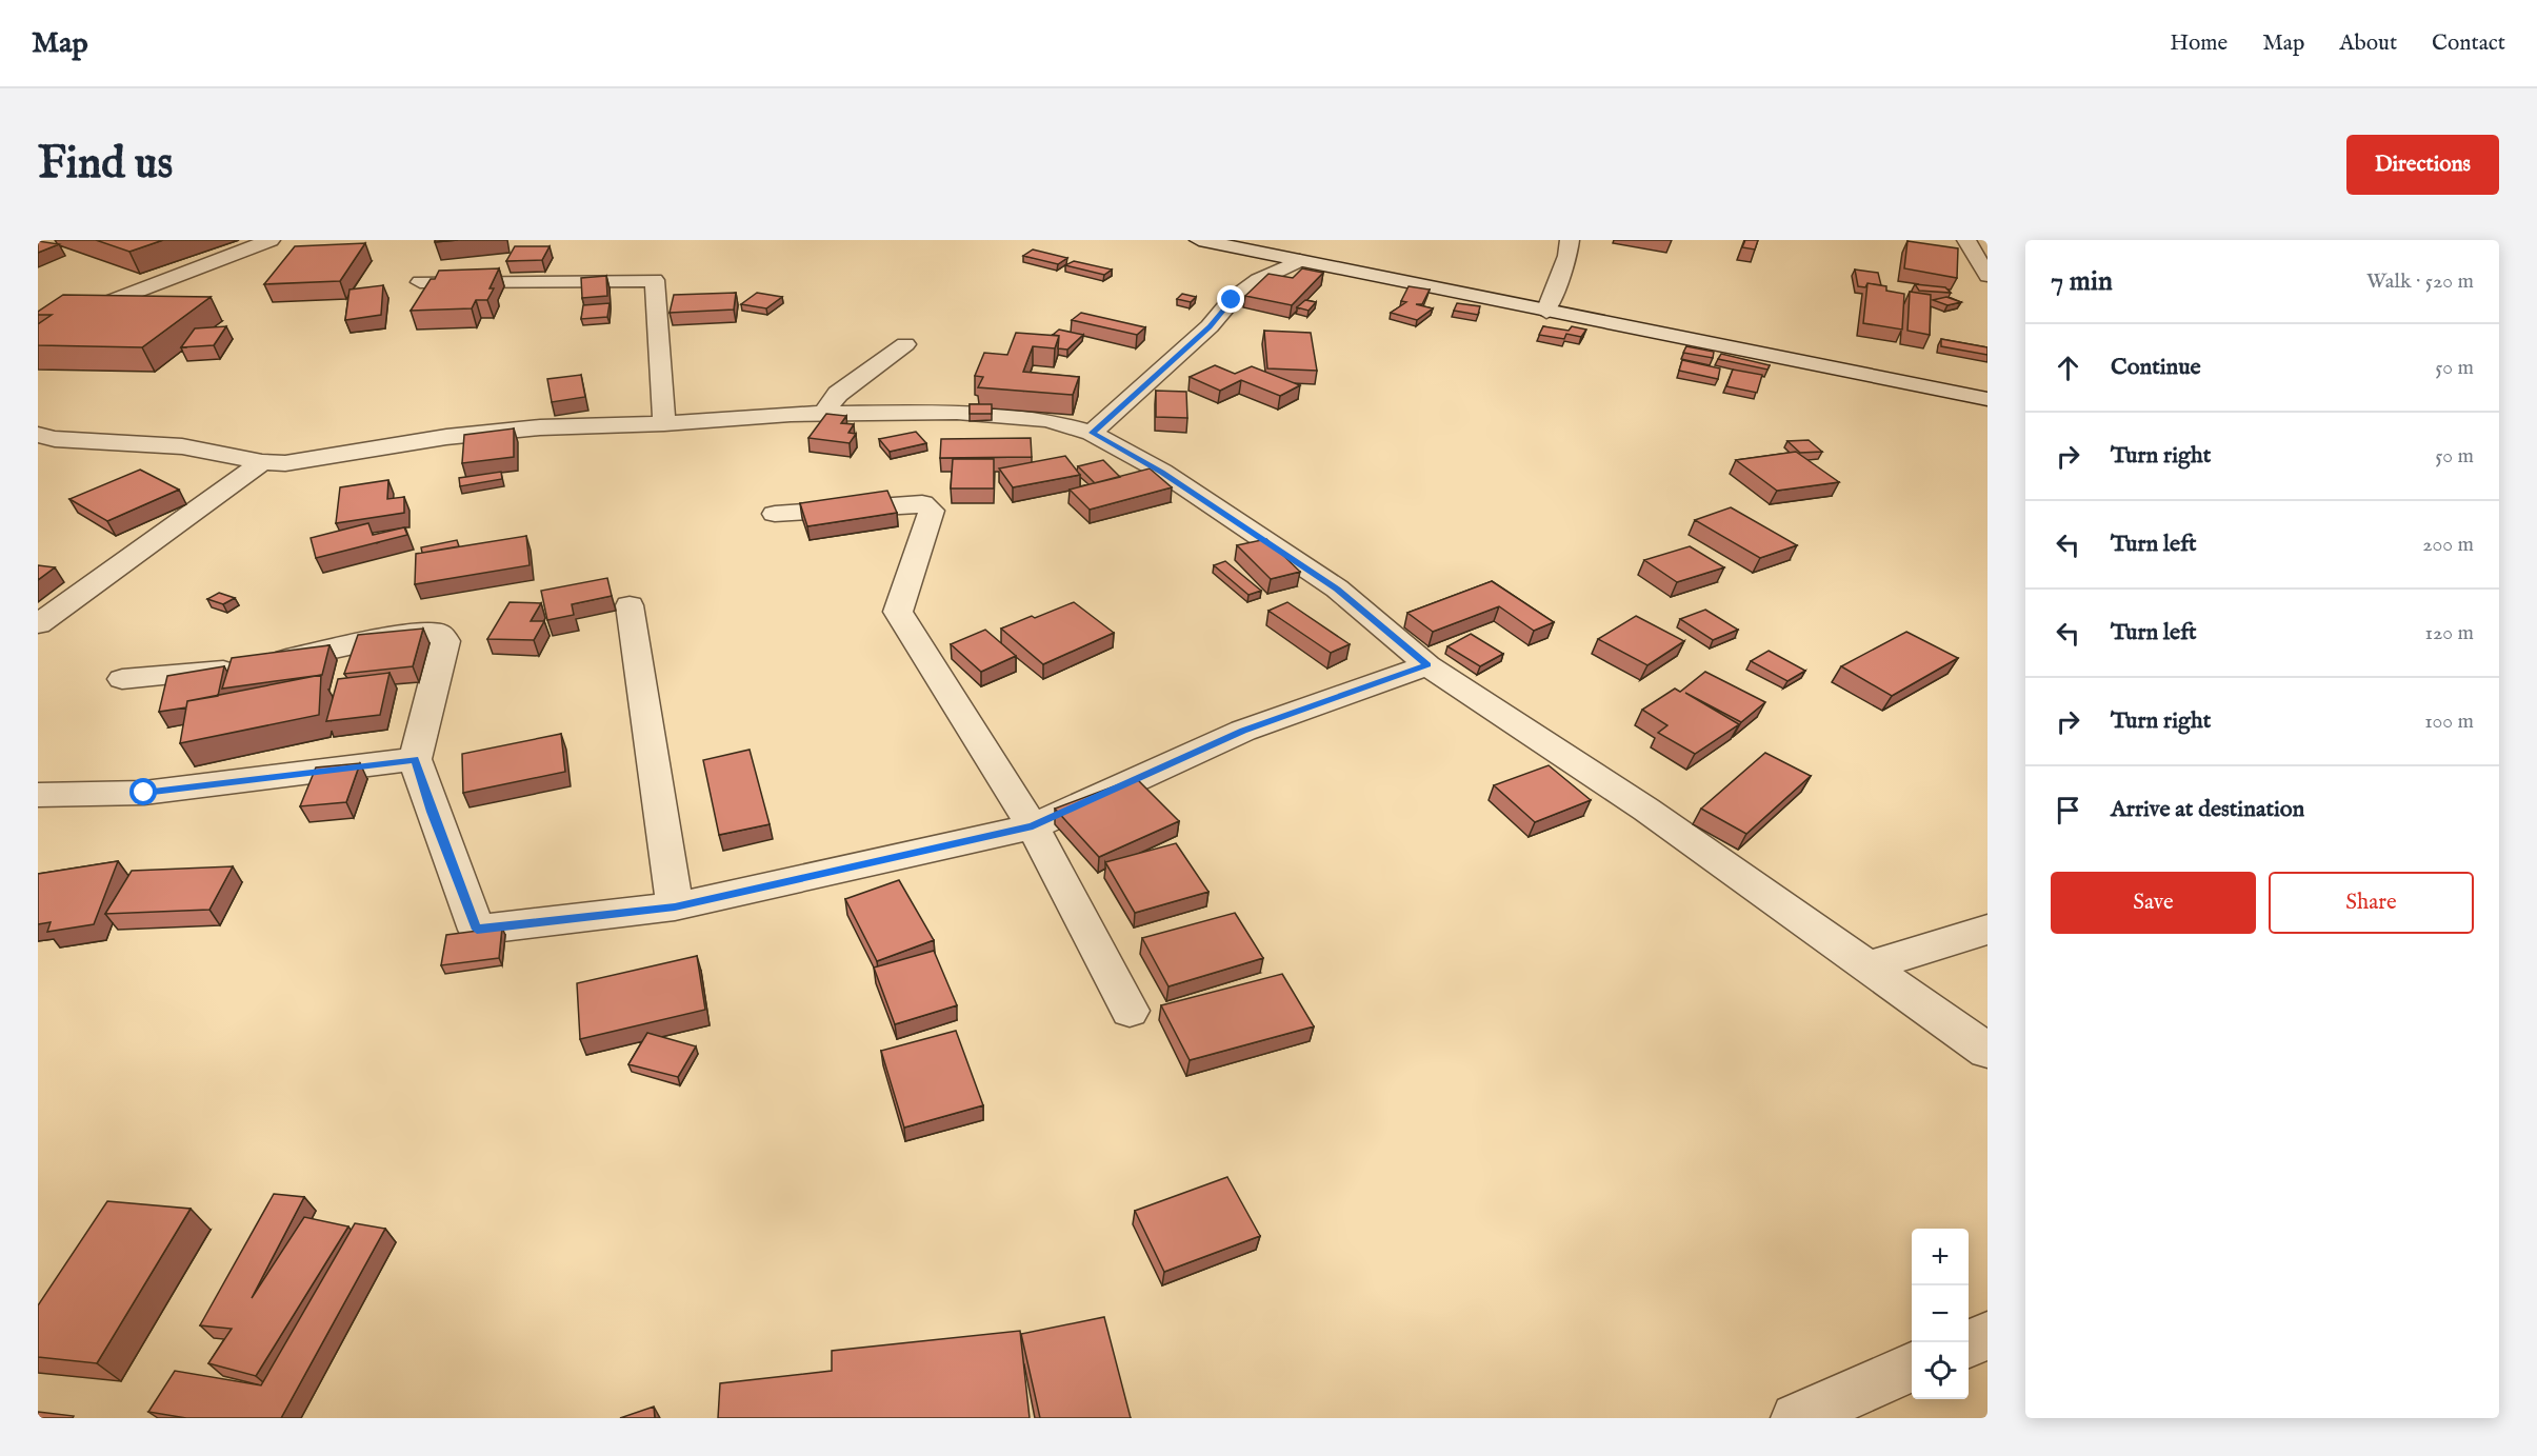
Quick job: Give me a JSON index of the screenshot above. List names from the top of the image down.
{
  "page": {
    "header": "Map",
    "nav": [
      "Home",
      "Map",
      "About",
      "Contact"
    ],
    "buttons": [
      "Directions",
      ["Save", "Share"]
    ],
    "title": "Find us",
    "heading": ["7 min", "Walk · 520 m"],
    "list": [
      ["Continue", "50 m"],
      ["Turn right", "50 m"],
      ["Turn left", "200 m"],
      ["Turn left", "120 m"],
      ["Turn right", "100 m"],
      "Arrive at destination"
    ],
    "map_buttons": ["+", "−"]
  }
}
